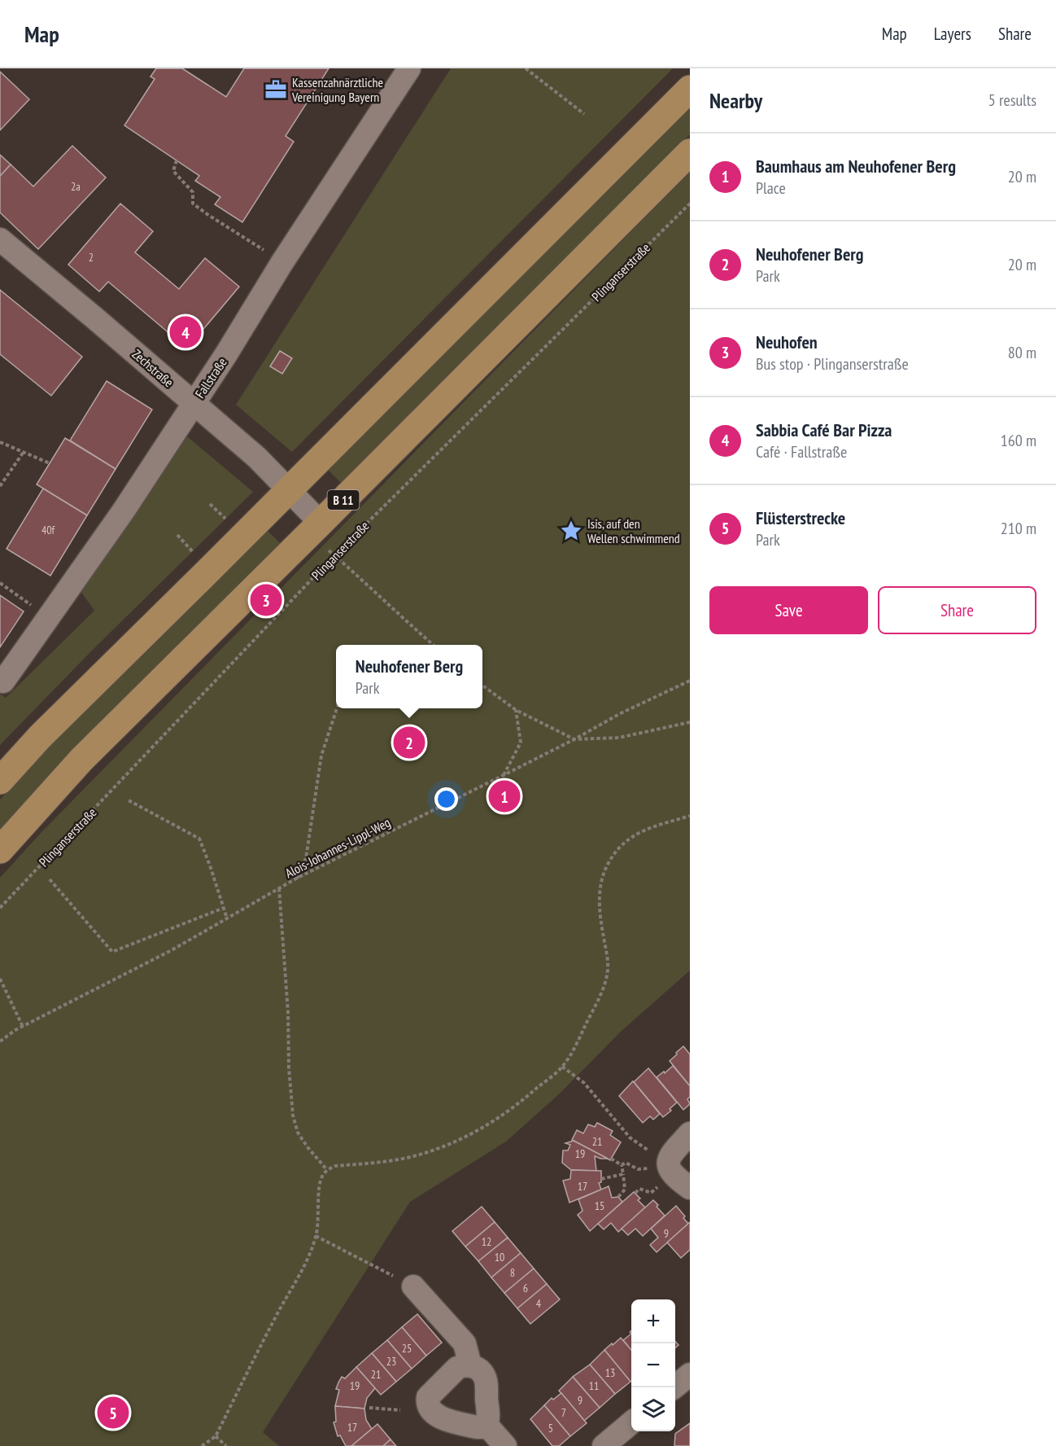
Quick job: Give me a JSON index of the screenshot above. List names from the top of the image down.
{
  "streets": {
    "main road": ["B 11"],
    "street": ["Zechstraße", "Fallstraße"],
    "path": ["Plinganserstraße", "Alois-Johannes-Lippl-Weg"]
  },
  "crossings": [
    ["Zechstraße", "Fallstraße"],
    ["Zechstraße", "B 11"]
  ],
  "places": {
    "office": ["Kassenzahnärztliche Vereinigung Bayern"],
    "place": ["Isis, auf den Wellen schwimmend"]
  },
  "house_numbers": [
    "2a",
    "2",
    "40f",
    "21",
    "19",
    "17",
    "15",
    "9",
    "12",
    "10",
    "8",
    "6",
    "4",
    "25",
    "23",
    "13",
    "21",
    "19",
    "11",
    "9",
    "7",
    "17",
    "5"
  ],
  "page": {
    "header": "Map",
    "nav": ["Map", "Layers", "Share"],
    "heading": ["Nearby", "5 results"],
    "list": [
      {
        "mark": "1",
        "name": "Baumhaus am Neuhofener Berg",
        "note": "Place",
        "value": "20 m"
      },
      {
        "mark": "2",
        "name": "Neuhofener Berg",
        "note": "Park",
        "value": "20 m"
      },
      {
        "mark": "3",
        "name": "Neuhofen",
        "note": "Bus stop · Plinganserstraße",
        "value": "80 m"
      },
      {
        "mark": "4",
        "name": "Sabbia Café Bar Pizza",
        "note": "Café · Fallstraße",
        "value": "160 m"
      },
      {
        "mark": "5",
        "name": "Flüsterstrecke",
        "note": "Park",
        "value": "210 m"
      }
    ],
    "pins": [
      "4",
      "3",
      "2",
      "1",
      "5"
    ],
    "buttons": ["Save", "Share"],
    "popup": ["Neuhofener Berg", "Park"],
    "map_buttons": ["+", "−"]
  }
}
